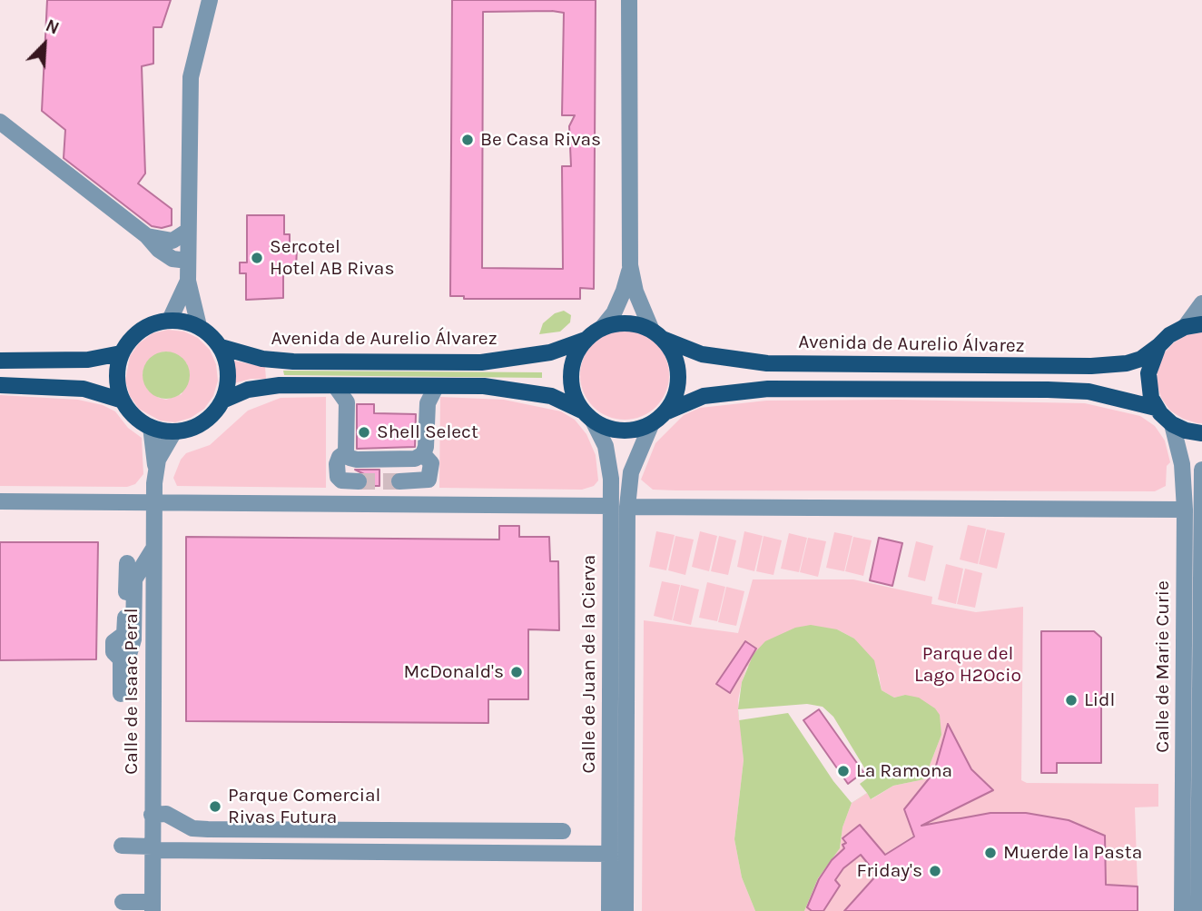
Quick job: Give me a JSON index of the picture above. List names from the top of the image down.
{
  "streets": {
    "main road": ["Avenida de Aurelio Álvarez"],
    "street": ["Calle de Juan de la Cierva", "Calle de Marie Curie", "Calle de Isaac Peral"]
  },
  "crossings": [
    ["Avenida de Aurelio Álvarez", "Calle de Juan de la Cierva"],
    ["Avenida de Aurelio Álvarez", "Calle de Isaac Peral"]
  ],
  "parks": ["Parque del Lago H2Ocio"],
  "places": [
    "Be Casa Rivas",
    "Sercotel Hotel AB Rivas",
    "Shell Select",
    "McDonald's",
    "Lidl",
    "La Ramona",
    "Parque Comercial Rivas Futura",
    "Muerde la Pasta",
    "Friday's"
  ],
  "north": "top right"
}
